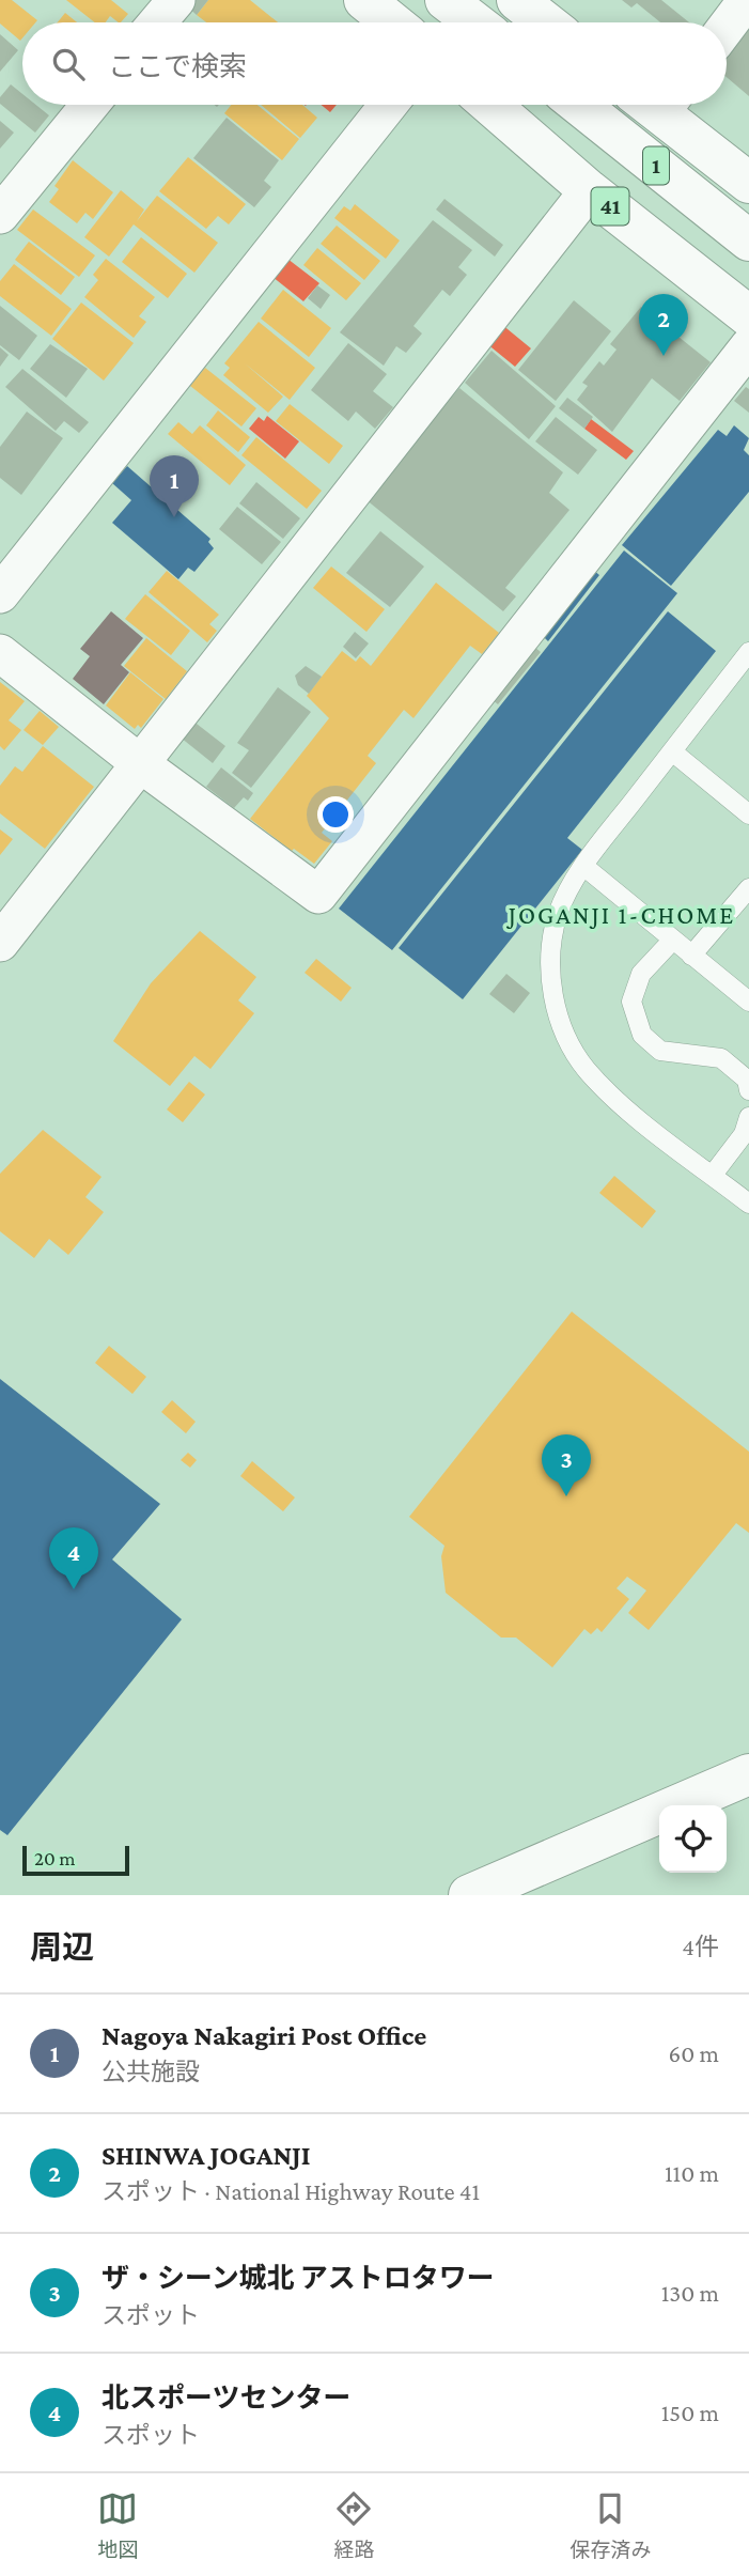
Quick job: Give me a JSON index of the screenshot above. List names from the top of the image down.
{
  "streets": {
    "main road": ["1", "41"]
  },
  "districts": ["JOGANJI 1-CHOME"],
  "scale_bar": "20 m",
  "page": {
    "search": "ここで検索",
    "pins": [
      "2",
      "1",
      "3",
      "4"
    ],
    "scale": "20 m",
    "heading": ["周辺", "4件"],
    "list": [
      {
        "mark": "1",
        "name": "Nagoya Nakagiri Post Office",
        "note": "公共施設",
        "value": "60 m"
      },
      {
        "mark": "2",
        "name": "SHINWA JOGANJI",
        "note": "スポット · National Highway Route 41",
        "value": "110 m"
      },
      {
        "mark": "3",
        "name": "ザ・シーン城北 アストロタワー",
        "note": "スポット",
        "value": "130 m"
      },
      {
        "mark": "4",
        "name": "北スポーツセンター",
        "note": "スポット",
        "value": "150 m"
      }
    ],
    "nav": ["地図", "経路", "保存済み"]
  }
}
